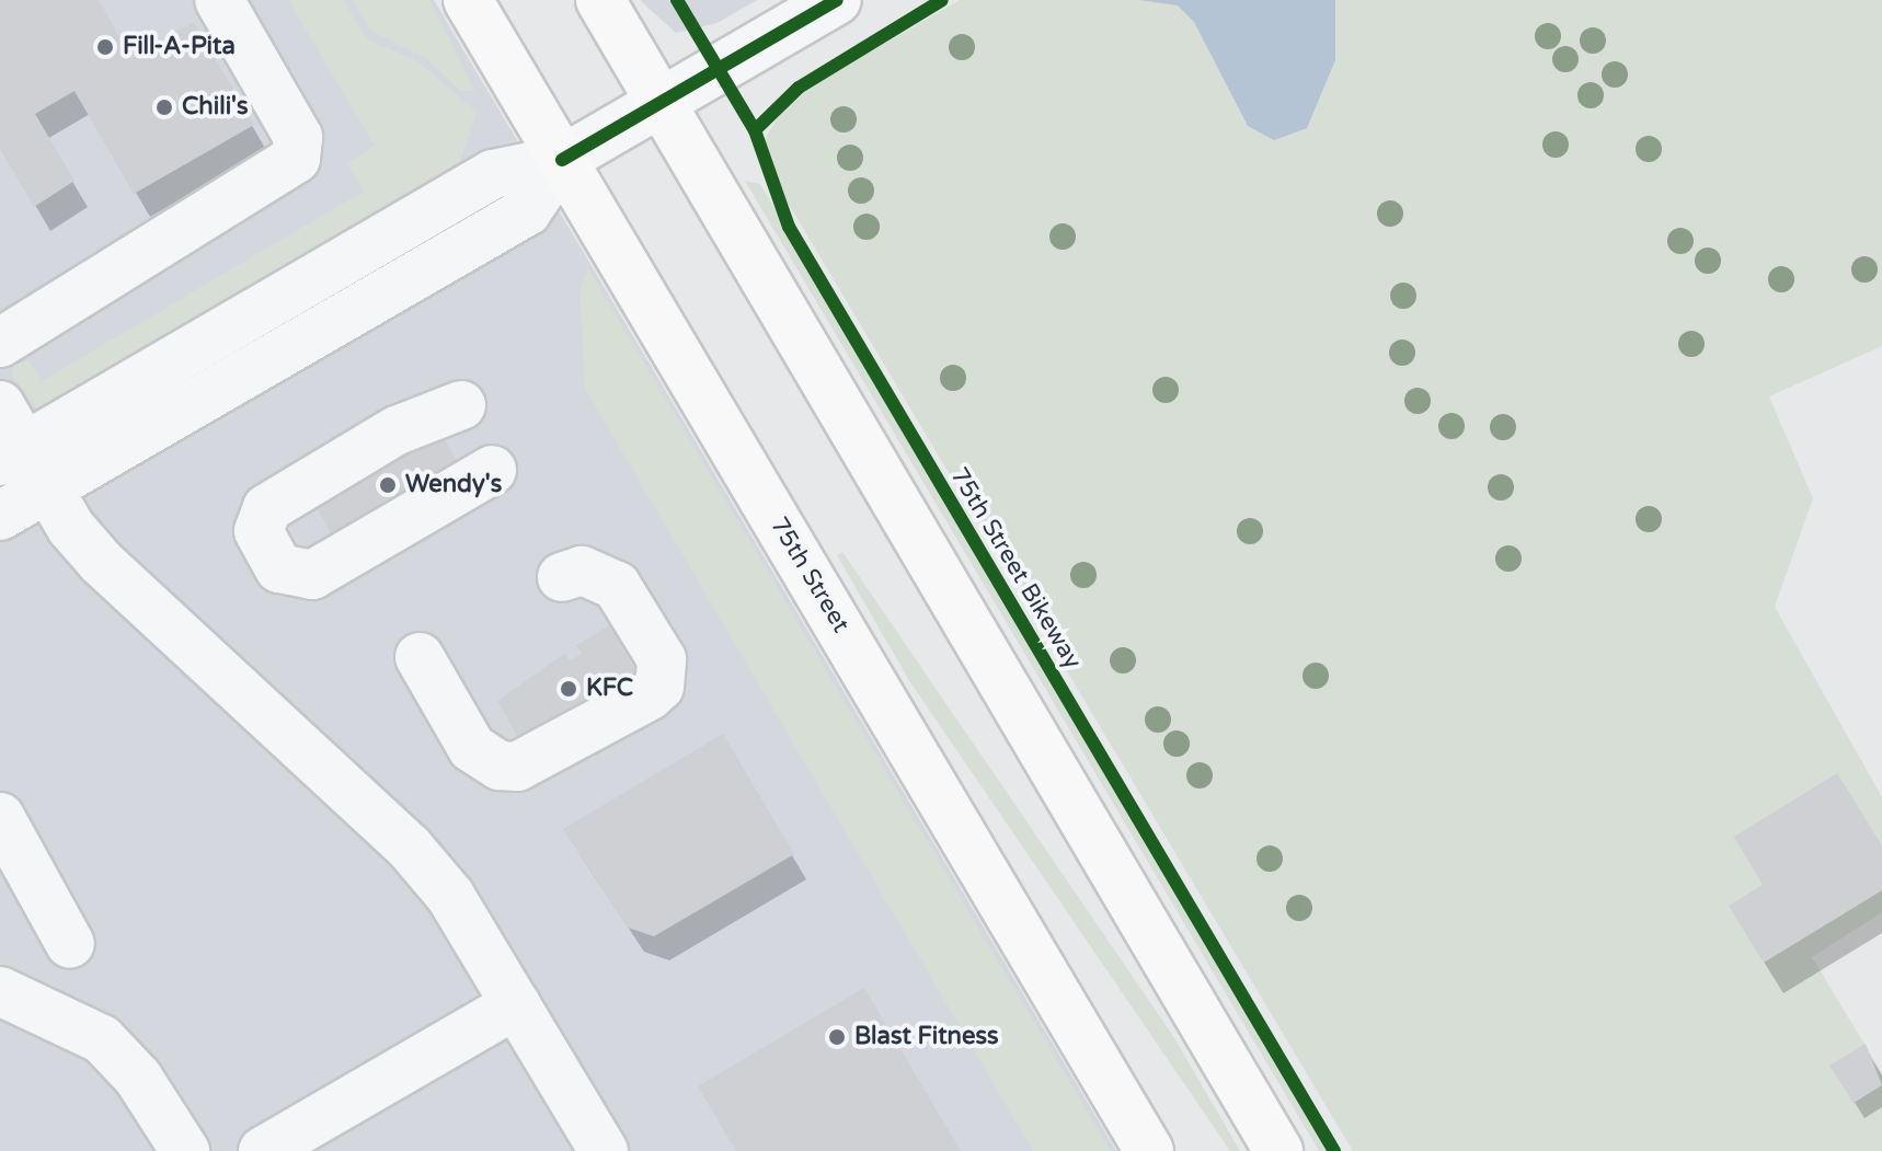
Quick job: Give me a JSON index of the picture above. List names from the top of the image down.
{
  "streets": {
    "main road": ["75th Street"],
    "cycle path": ["75th Street Bikeway"]
  },
  "places": [
    "Fill-A-Pita",
    "Chili's",
    "Wendy's",
    "KFC",
    "Blast Fitness"
  ]
}
